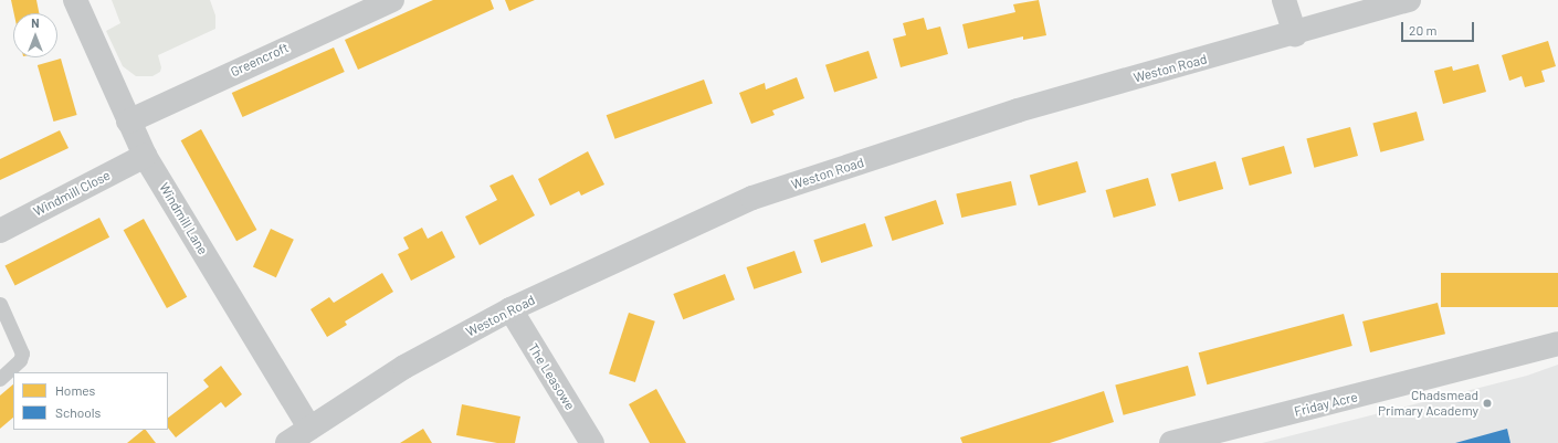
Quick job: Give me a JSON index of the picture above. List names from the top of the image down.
{
  "streets": {
    "street": [
      "Greencroft",
      "Weston Road",
      "Windmill Close",
      "Windmill Lane",
      "The Leasowe",
      "Friday Acre"
    ]
  },
  "crossings": [
    ["Greencroft", "Windmill Lane"],
    ["Weston Road", "Windmill Lane"],
    ["Weston Road", "The Leasowe"],
    ["Windmill Close", "Windmill Lane"]
  ],
  "places": ["Chadsmead Primary Academy"],
  "legend": ["Homes", "Schools"],
  "scale_bar": "20 m",
  "north": "top"
}
